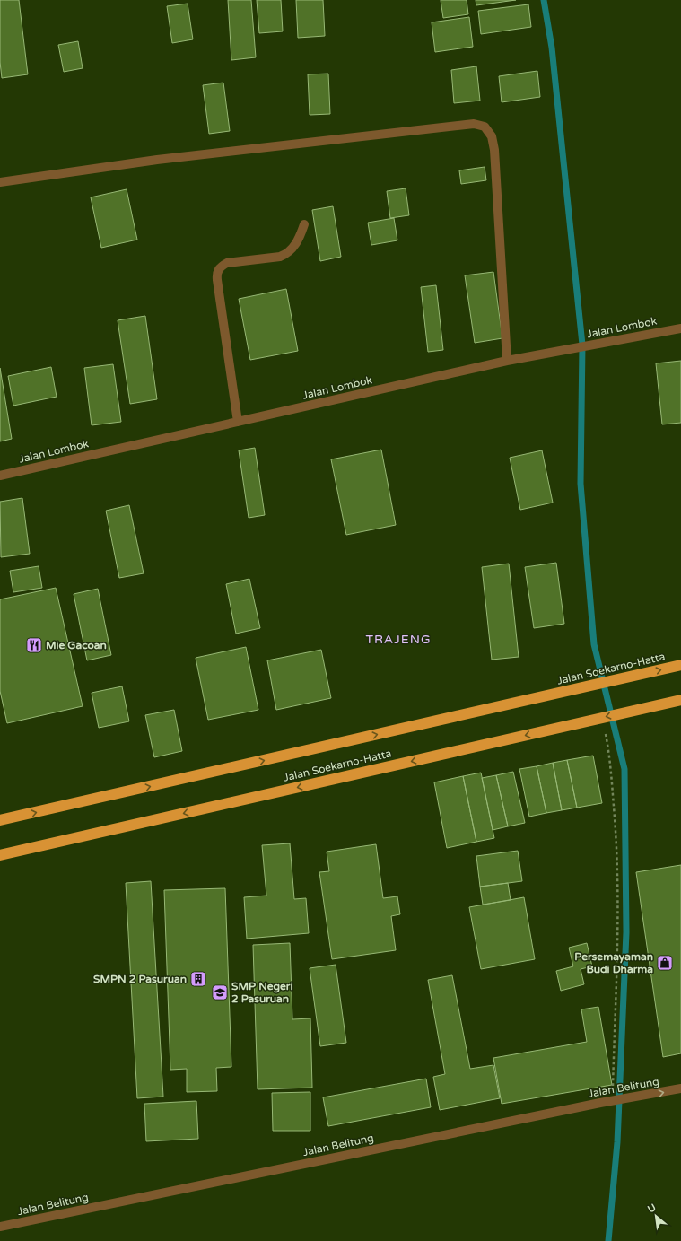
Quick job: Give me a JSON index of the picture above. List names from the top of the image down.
{
  "streets": {
    "highway": ["Jalan Soekarno-Hatta"],
    "street": ["Jalan Lombok", "Jalan Belitung"]
  },
  "one_way": ["Jalan Belitung"],
  "districts": ["TRAJENG"],
  "places": {
    "restaurant": ["Mie Gacoan"],
    "shop": ["Persemayaman Budi Dharma"],
    "building": ["SMPN 2 Pasuruan"],
    "school or university": ["SMP Negeri 2 Pasuruan"]
  },
  "north": "top left"
}
